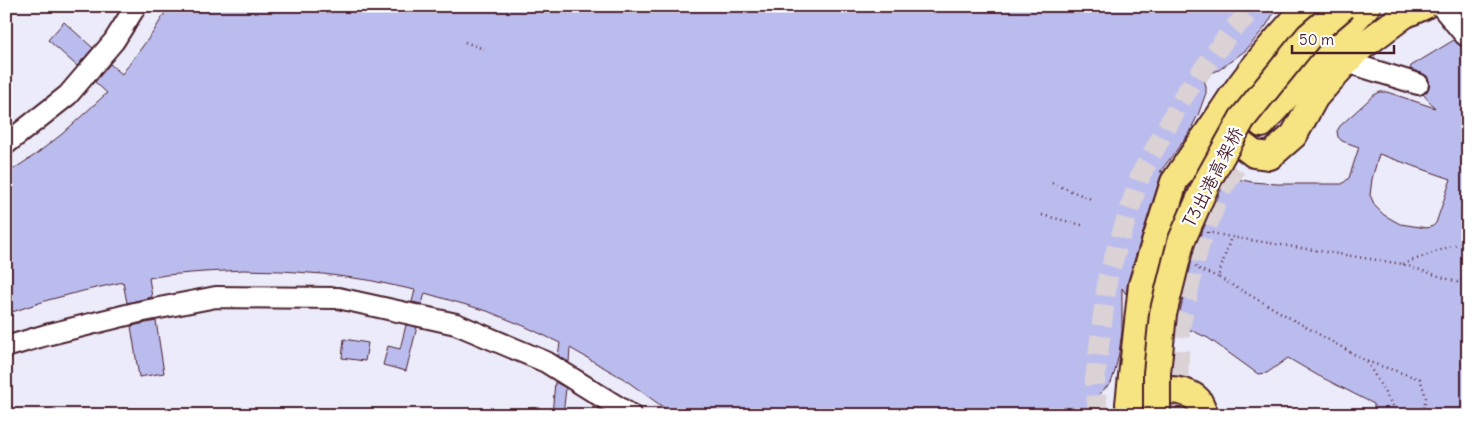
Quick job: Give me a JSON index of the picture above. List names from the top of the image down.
{
  "streets": {
    "main road": ["T3出港高架桥"]
  },
  "scale_bar": "50 m"
}
